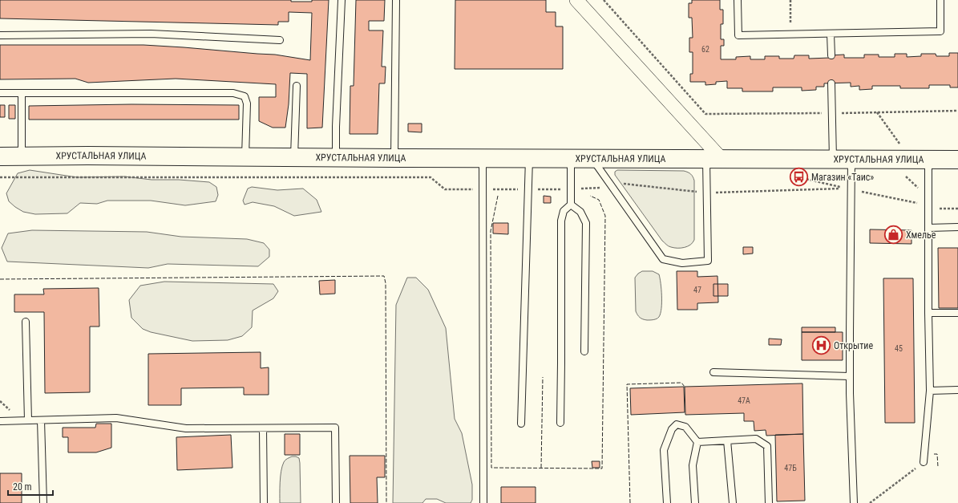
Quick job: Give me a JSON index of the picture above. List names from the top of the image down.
{
  "streets": {
    "street": ["ХРУСТАЛЬНАЯ УЛИЦА"]
  },
  "places": {
    "bus stop": ["Магазин «Таис»"],
    "shop": ["Хмелье"],
    "hospital": ["Открытие"]
  },
  "house_numbers": [
    "62",
    "47",
    "45",
    "47А",
    "47Б"
  ],
  "scale_bar": "20 m"
}
